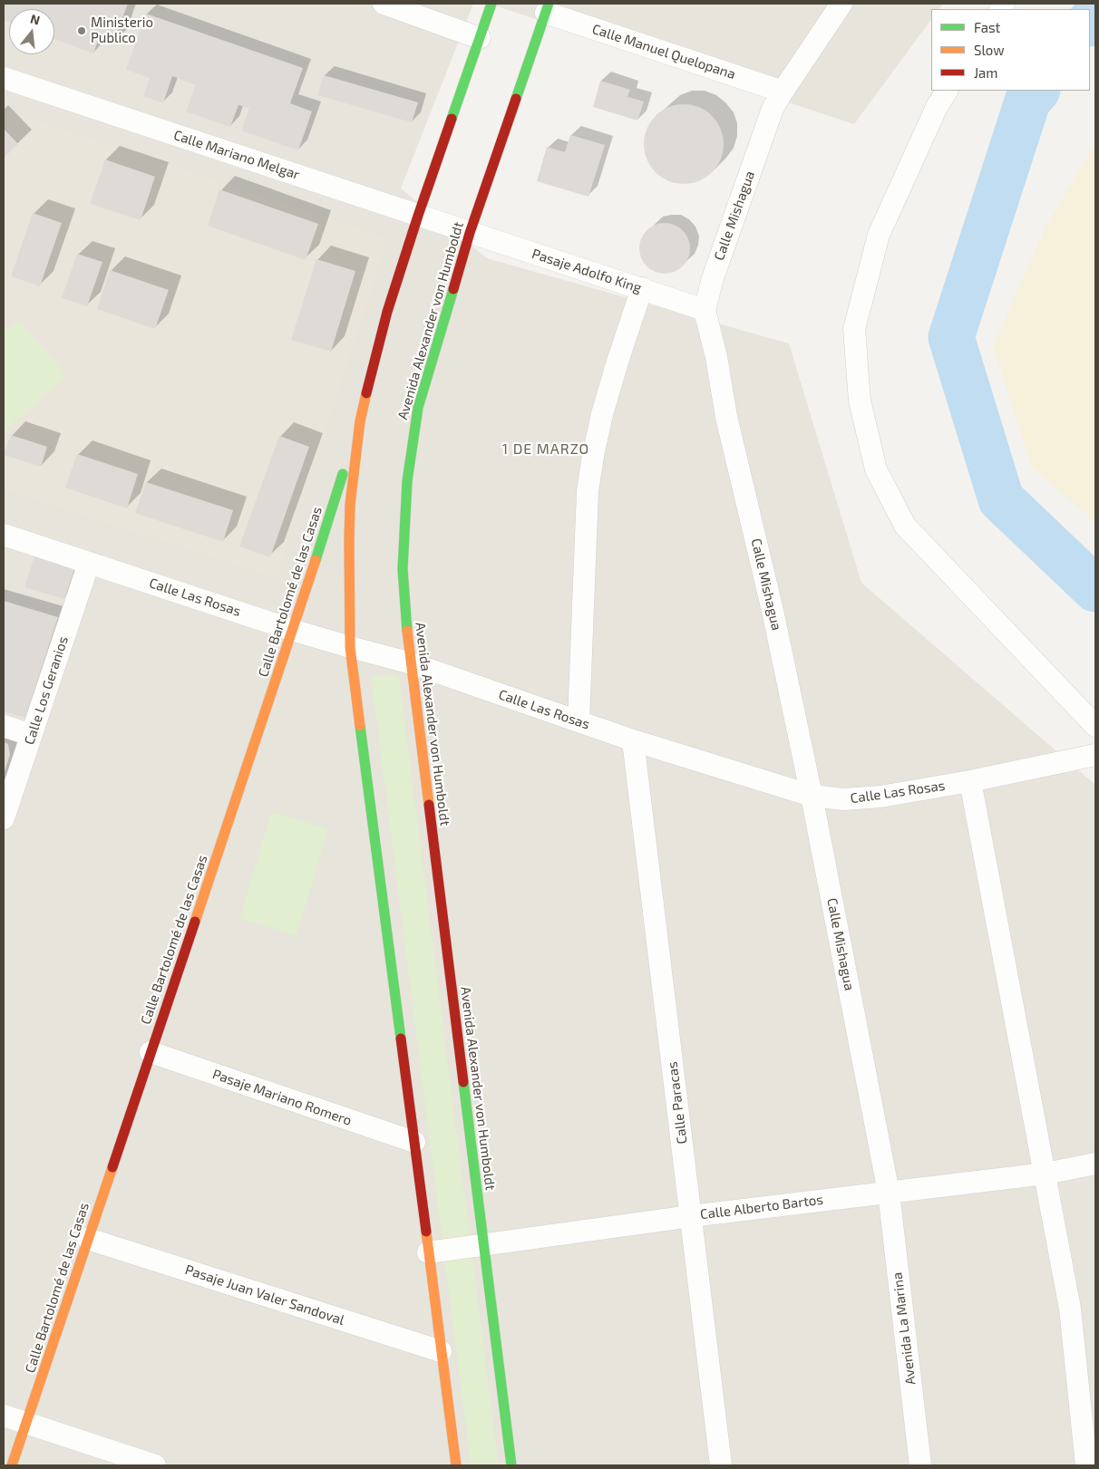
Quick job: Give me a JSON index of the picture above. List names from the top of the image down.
{
  "streets": {
    "main road": ["Avenida Alexander von Humboldt", "Calle Bartolomé de las Casas"],
    "street": [
      "Calle Manuel Quelopana",
      "Calle Mariano Melgar",
      "Calle Mishagua",
      "Pasaje Adolfo King",
      "Calle Las Rosas",
      "Calle Los Geranios",
      "Pasaje Mariano Romero",
      "Calle Paracas",
      "Calle Alberto Bartos",
      "Pasaje Juan Valer Sandoval",
      "Avenida La Marina"
    ]
  },
  "crossings": [
    ["Calle Manuel Quelopana", "Calle Mishagua"],
    ["Calle Manuel Quelopana", "Avenida Alexander von Humboldt"],
    ["Calle Mariano Melgar", "Pasaje Adolfo King"],
    ["Calle Mariano Melgar", "Avenida Alexander von Humboldt"],
    ["Calle Mishagua", "Pasaje Adolfo King"],
    ["Calle Mishagua", "Calle Las Rosas"],
    ["Calle Mishagua", "Calle Alberto Bartos"],
    ["Calle Mishagua", "Avenida La Marina"],
    ["Pasaje Adolfo King", "Avenida Alexander von Humboldt"],
    ["Avenida Alexander von Humboldt", "Calle Las Rosas"],
    ["Avenida Alexander von Humboldt", "Calle Alberto Bartos"],
    ["Calle Bartolomé de las Casas", "Calle Las Rosas"],
    ["Calle Bartolomé de las Casas", "Pasaje Mariano Romero"],
    ["Calle Bartolomé de las Casas", "Pasaje Juan Valer Sandoval"],
    ["Calle Las Rosas", "Calle Los Geranios"],
    ["Calle Las Rosas", "Calle Paracas"],
    ["Calle Paracas", "Calle Alberto Bartos"],
    ["Calle Alberto Bartos", "Avenida La Marina"]
  ],
  "districts": ["1 DE MARZO"],
  "places": ["Ministerio Publico"],
  "legend": ["Fast", "Slow", "Jam"],
  "north": "top"
}
